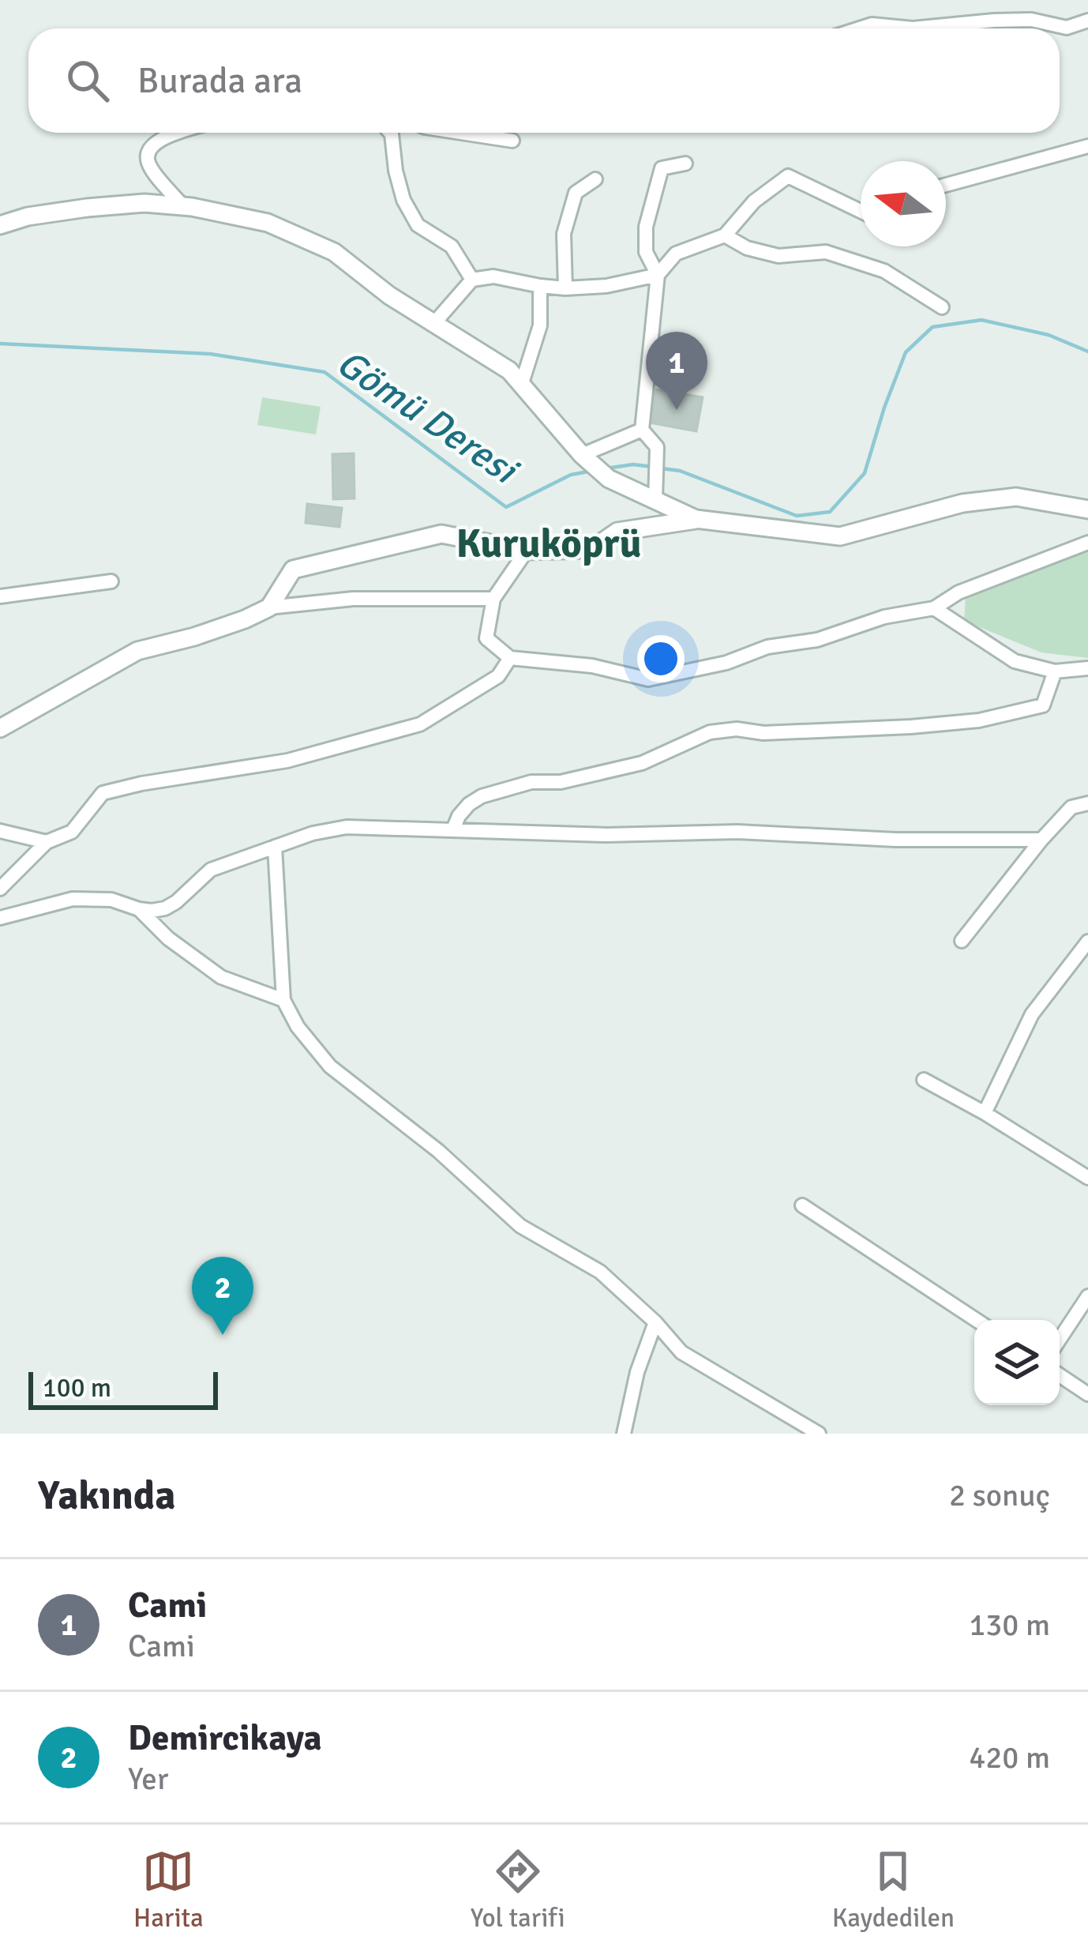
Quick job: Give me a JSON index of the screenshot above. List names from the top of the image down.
{
  "districts": ["Kuruköprü"],
  "water": ["Gömü Deresi"],
  "scale_bar": "100 m",
  "north": "left",
  "page": {
    "search": "Burada ara",
    "pins": ["1", "2"],
    "scale": "100 m",
    "heading": ["Yakında", "2 sonuç"],
    "list": [
      {
        "mark": "1",
        "name": "Cami",
        "note": "Cami",
        "value": "130 m"
      },
      {
        "mark": "2",
        "name": "Demircikaya",
        "note": "Yer",
        "value": "420 m"
      }
    ],
    "nav": ["Harita", "Yol tarifi", "Kaydedilen"]
  }
}
